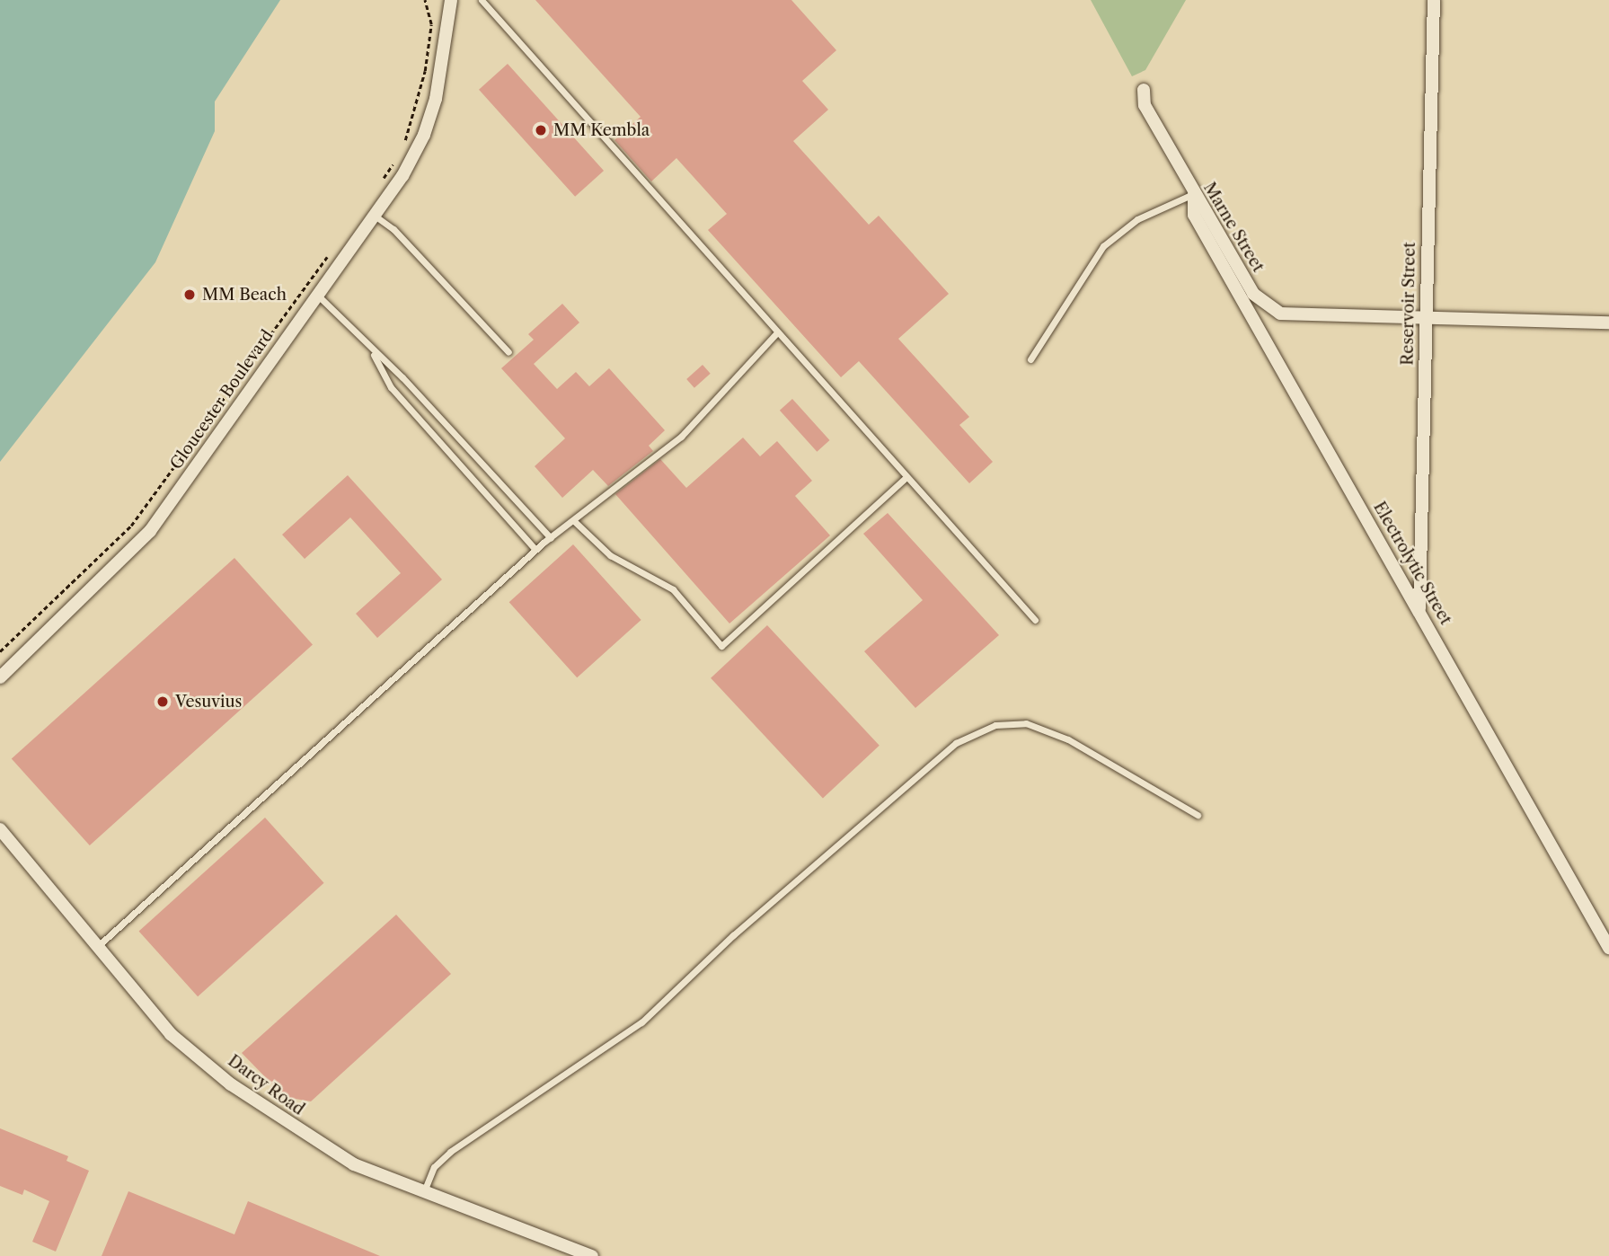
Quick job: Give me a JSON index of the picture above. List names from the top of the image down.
{
  "streets": {
    "street": [
      "Marne Street",
      "Reservoir Street",
      "Gloucester Boulevard",
      "Electrolytic Street",
      "Darcy Road"
    ]
  },
  "crossings": [
    ["Marne Street", "Reservoir Street"],
    ["Marne Street", "Electrolytic Street"],
    ["Reservoir Street", "Electrolytic Street"]
  ],
  "places": ["MM Kembla", "MM Beach", "Vesuvius"]
}
